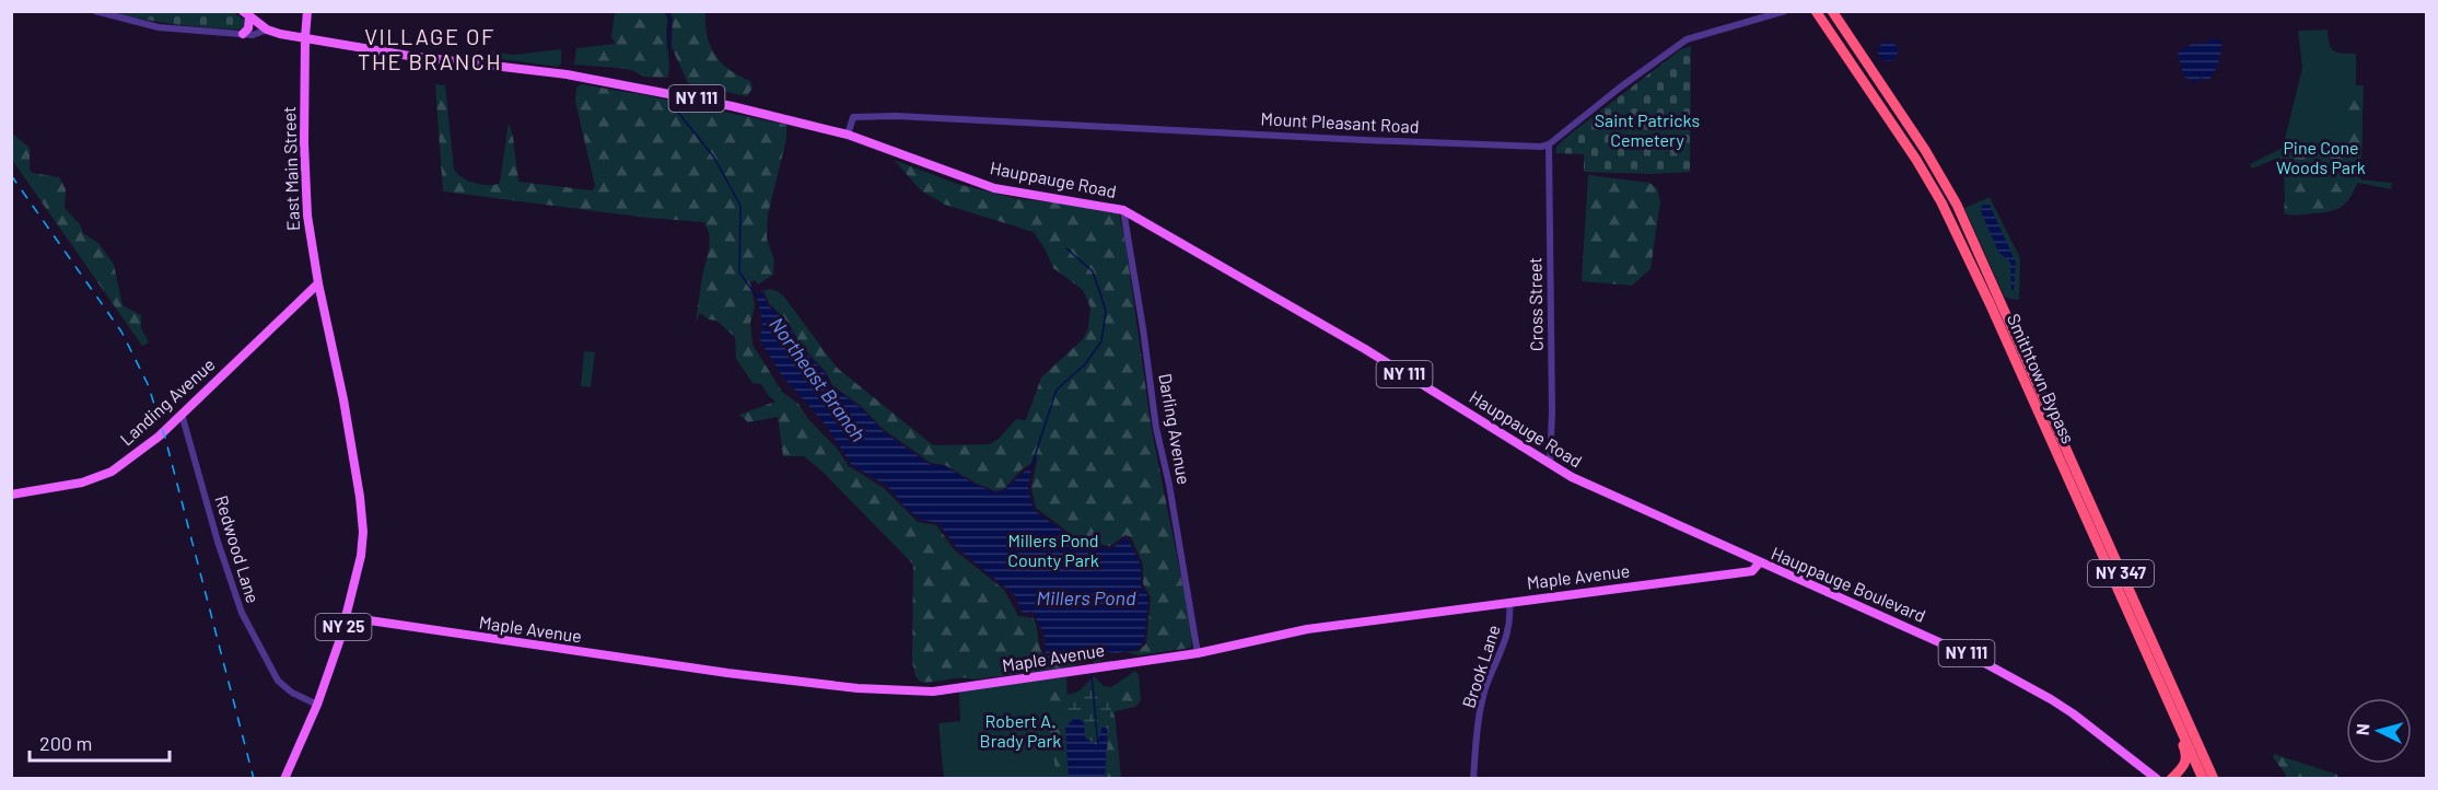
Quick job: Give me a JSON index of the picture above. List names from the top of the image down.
{
  "streets": {
    "highway": ["Smithtown Bypass", "NY 347"],
    "main road": [
      "NY 111",
      "East Main Street",
      "Hauppauge Road",
      "Landing Avenue",
      "Maple Avenue",
      "Hauppauge Boulevard",
      "NY 25"
    ],
    "street": [
      "Mount Pleasant Road",
      "Cross Street",
      "Darling Avenue",
      "Redwood Lane",
      "Brook Lane"
    ]
  },
  "crossings": [
    ["Mount Pleasant Road", "Hauppauge Road"],
    ["Mount Pleasant Road", "Cross Street"],
    ["East Main Street", "Hauppauge Road"],
    ["East Main Street", "Landing Avenue"],
    ["East Main Street", "Maple Avenue"],
    ["East Main Street", "NY 25"],
    ["Hauppauge Road", "Cross Street"],
    ["Hauppauge Road", "Darling Avenue"],
    ["Hauppauge Road", "Hauppauge Boulevard"],
    ["Landing Avenue", "Redwood Lane"],
    ["Darling Avenue", "Maple Avenue"],
    ["Redwood Lane", "NY 25"],
    ["Maple Avenue", "Hauppauge Boulevard"],
    ["Maple Avenue", "NY 25"],
    ["Maple Avenue", "Brook Lane"]
  ],
  "districts": ["VILLAGE OF THE BRANCH"],
  "water": ["Northeast Branch", "Millers Pond"],
  "parks": [
    "Saint Patricks Cemetery",
    "Pine Cone Woods Park",
    "Millers Pond County Park",
    "Robert A. Brady Park"
  ],
  "scale_bar": "200 m",
  "north": "left"
}
